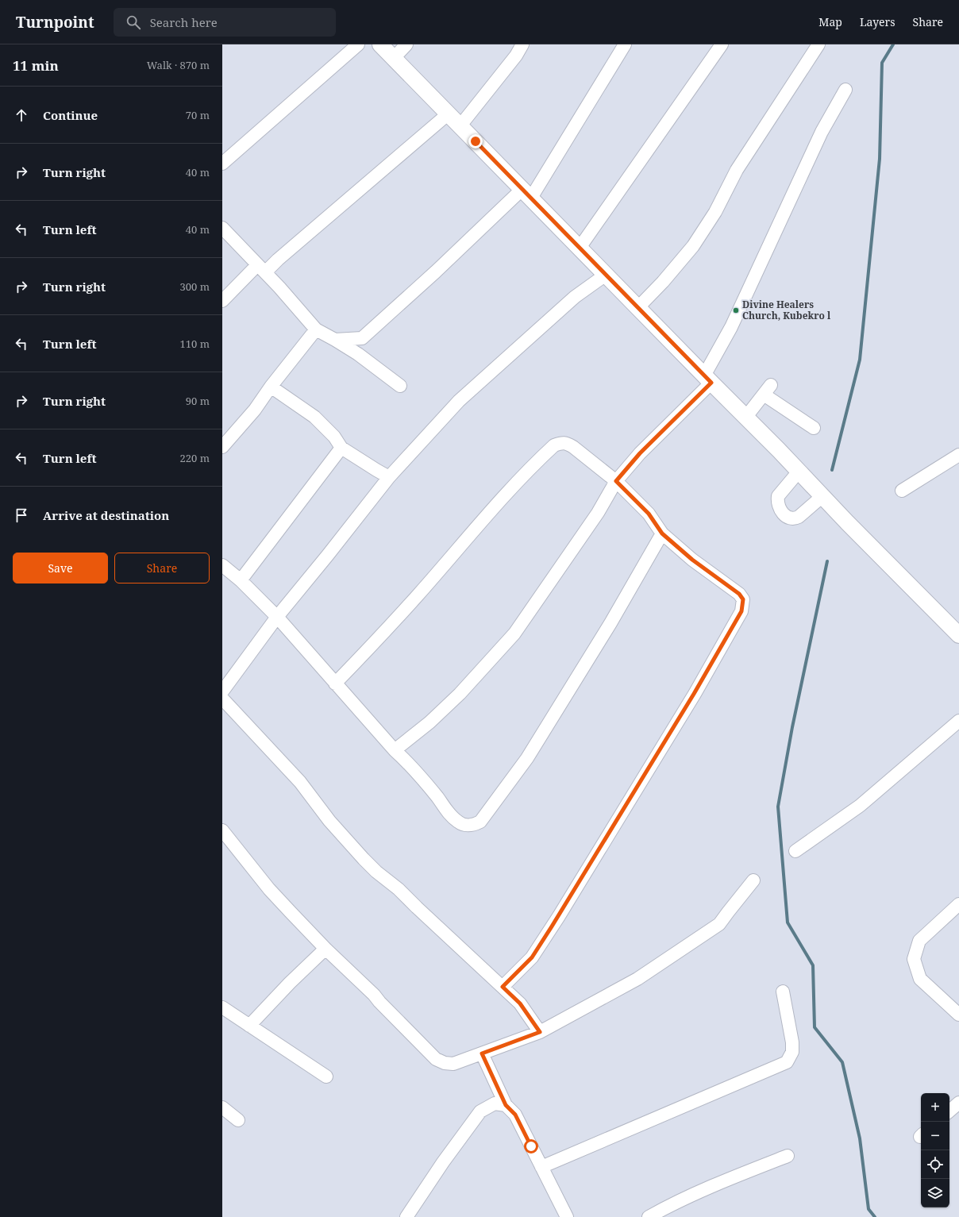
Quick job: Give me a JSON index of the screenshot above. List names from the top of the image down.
{
  "places": ["Divine Healers Church, Kubekro l"],
  "page": {
    "header": "Turnpoint",
    "search": "Search here",
    "nav": ["Map", "Layers", "Share"],
    "heading": ["11 min", "Walk · 870 m"],
    "list": [
      ["Continue", "70 m"],
      ["Turn right", "40 m"],
      ["Turn left", "40 m"],
      ["Turn right", "300 m"],
      ["Turn left", "110 m"],
      ["Turn right", "90 m"],
      ["Turn left", "220 m"],
      "Arrive at destination"
    ],
    "buttons": ["Save", "Share"],
    "map_buttons": ["+", "−"]
  }
}
